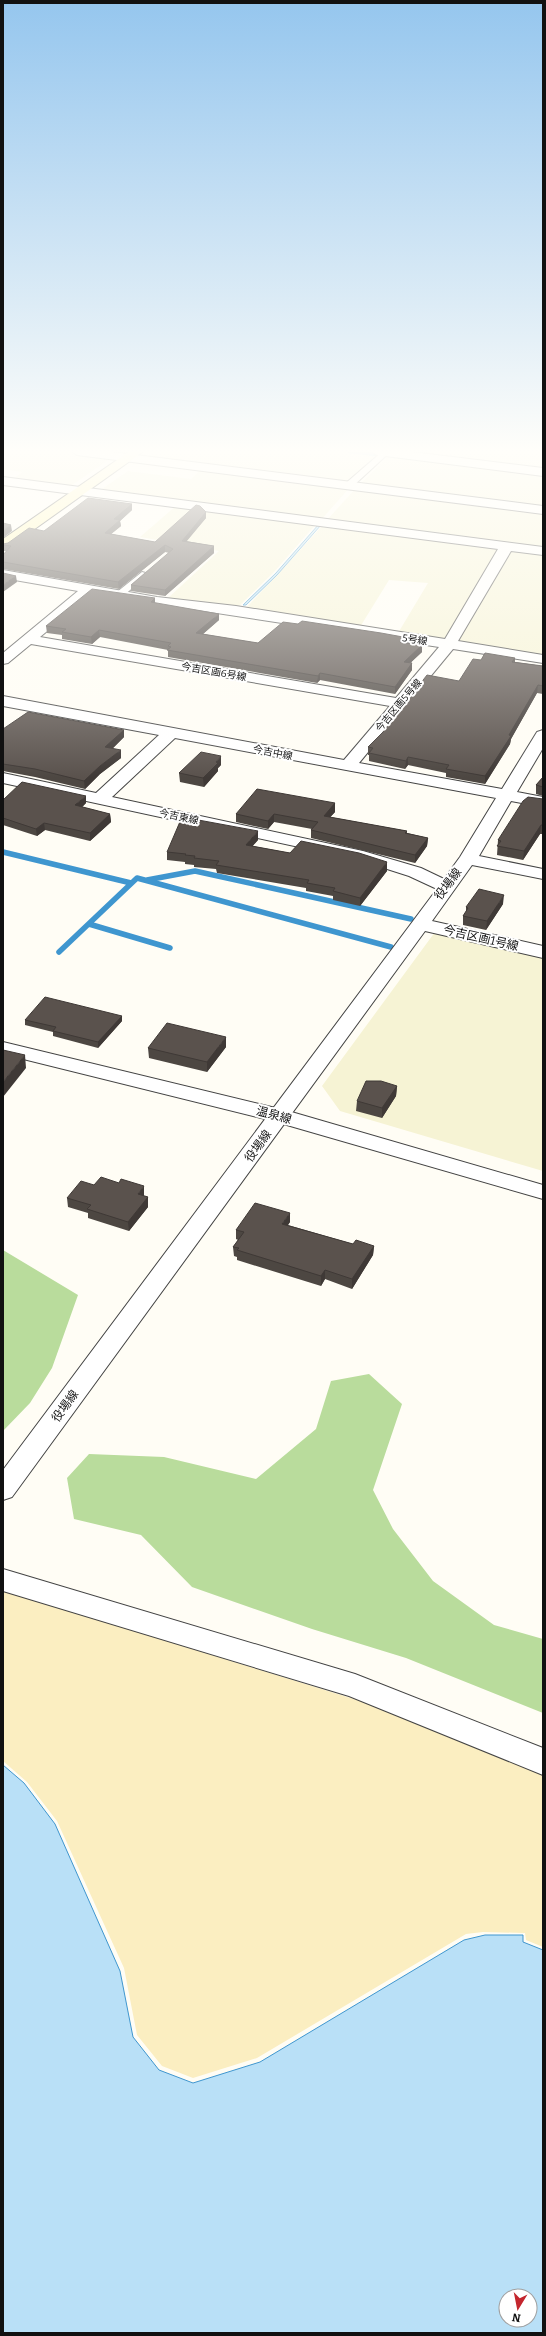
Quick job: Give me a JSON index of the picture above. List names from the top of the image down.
{
  "streets": {
    "street": [
      "5号線",
      "今吉区画6号線",
      "今吉区画5号線",
      "今吉中線",
      "今吉東線",
      "役場線",
      "今吉区画1号線",
      "温泉線"
    ]
  },
  "crossings": [
    ["5号線", "今吉区画5号線"],
    ["今吉区画6号線", "今吉区画5号線"],
    ["今吉区画5号線", "今吉中線"],
    ["今吉中線", "役場線"],
    ["今吉東線", "役場線"],
    ["役場線", "今吉区画1号線"],
    ["役場線", "温泉線"]
  ],
  "north": "bottom"
}
